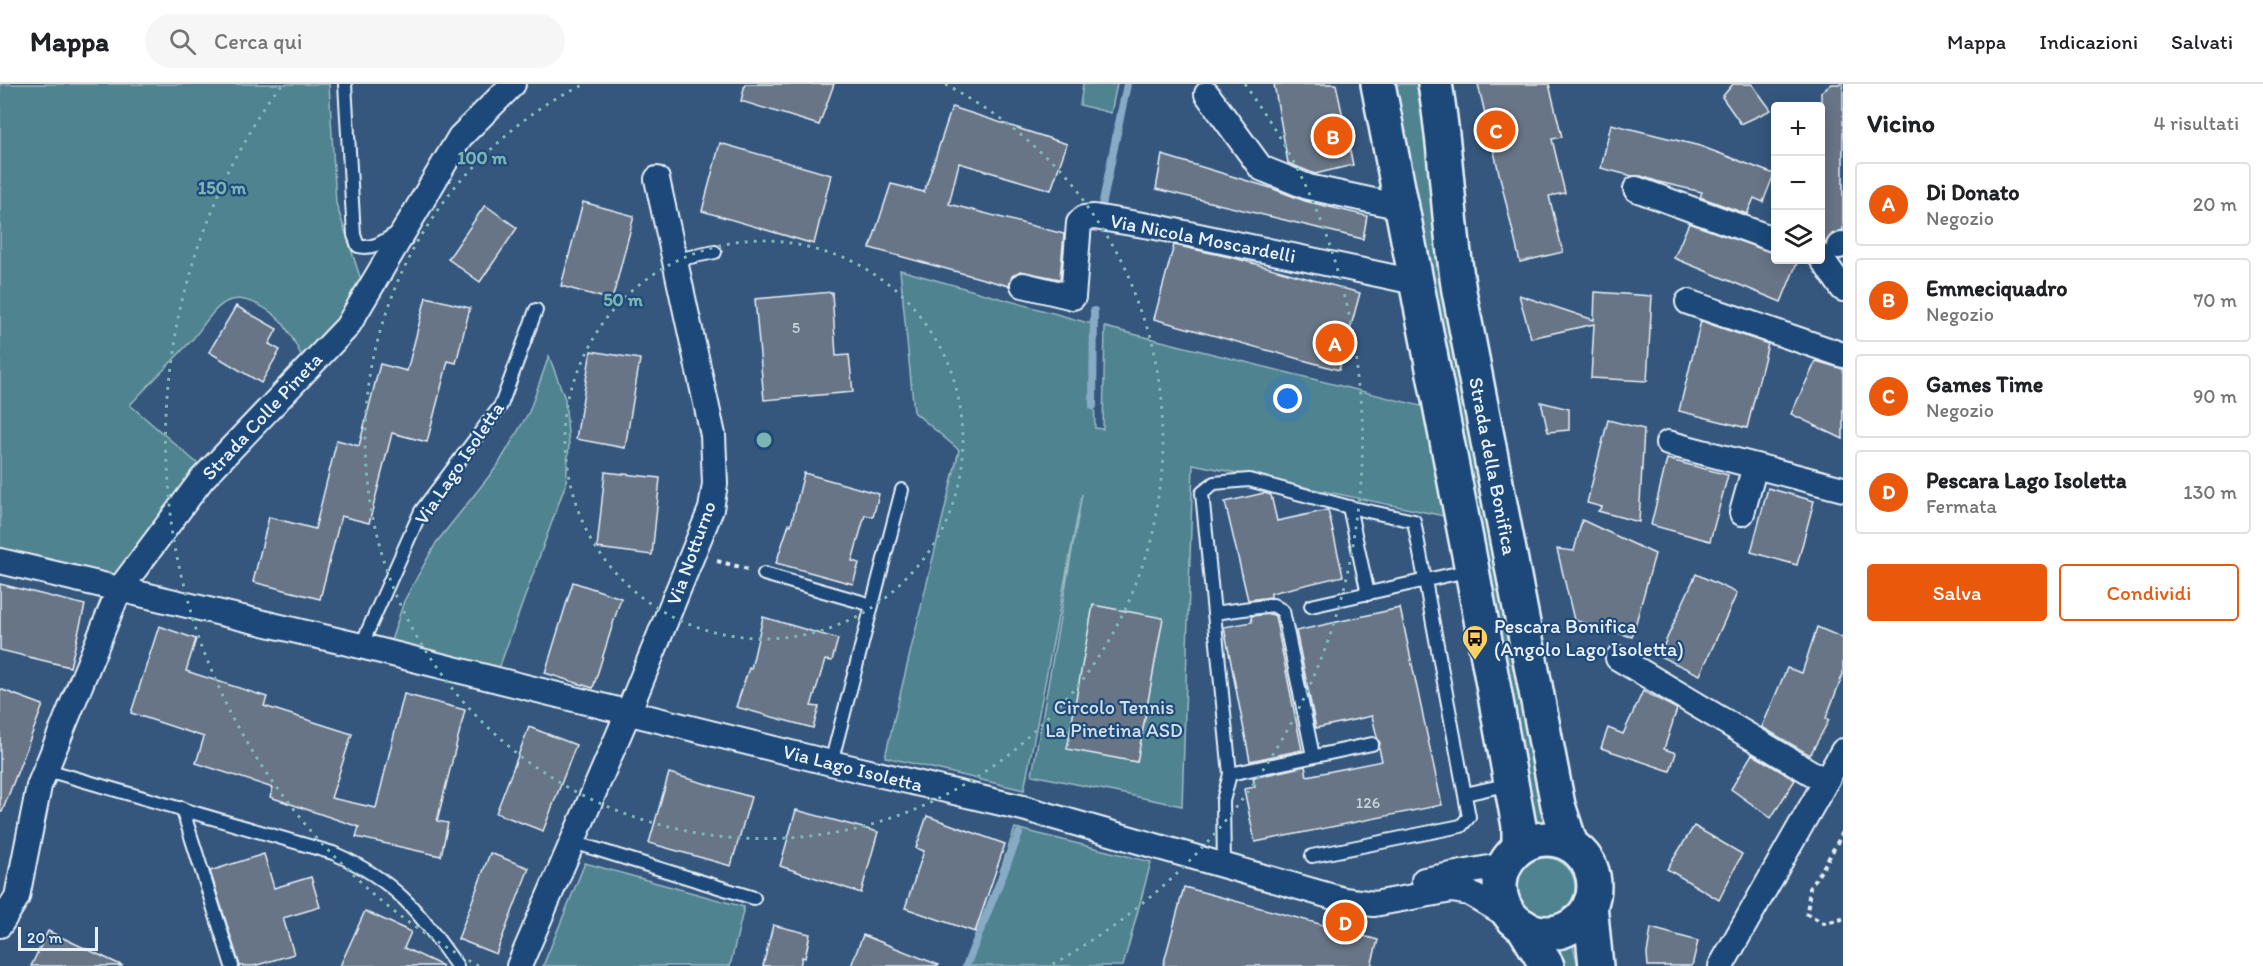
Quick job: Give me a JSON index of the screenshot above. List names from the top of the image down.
{
  "streets": {
    "main road": ["Strada della Bonifica"],
    "street": [
      "Via Nicola Moscardelli",
      "Strada Colle Pineta",
      "Via Lago Isoletta",
      "Via Notturno"
    ]
  },
  "crossings": [
    ["Via Nicola Moscardelli", "Strada della Bonifica"],
    ["Strada Colle Pineta", "Via Lago Isoletta"],
    ["Via Lago Isoletta", "Strada della Bonifica"],
    ["Via Lago Isoletta", "Via Notturno"]
  ],
  "parks": ["Circolo Tennis La Pinetina ASD"],
  "places": {
    "bus stop": ["Pescara Bonifica (Angolo Lago Isoletta)"]
  },
  "house_numbers": ["5", "126"],
  "scale_bar": "20 m",
  "page": {
    "header": "Mappa",
    "search": "Cerca qui",
    "nav": ["Mappa", "Indicazioni", "Salvati"],
    "heading": ["Vicino", "4 risultati"],
    "map_buttons": ["+", "−"],
    "pins": [
      "C",
      "B",
      "A",
      "D"
    ],
    "list": [
      {
        "mark": "A",
        "name": "Di Donato",
        "note": "Negozio",
        "value": "20 m"
      },
      {
        "mark": "B",
        "name": "Emmeciquadro",
        "note": "Negozio",
        "value": "70 m"
      },
      {
        "mark": "C",
        "name": "Games Time",
        "note": "Negozio",
        "value": "90 m"
      },
      {
        "mark": "D",
        "name": "Pescara Lago Isoletta",
        "note": "Fermata",
        "value": "130 m"
      }
    ],
    "buttons": ["Salva", "Condividi"],
    "scale": "20 m"
  },
  "rings": ["100 m", "150 m", "50 m"]
}
